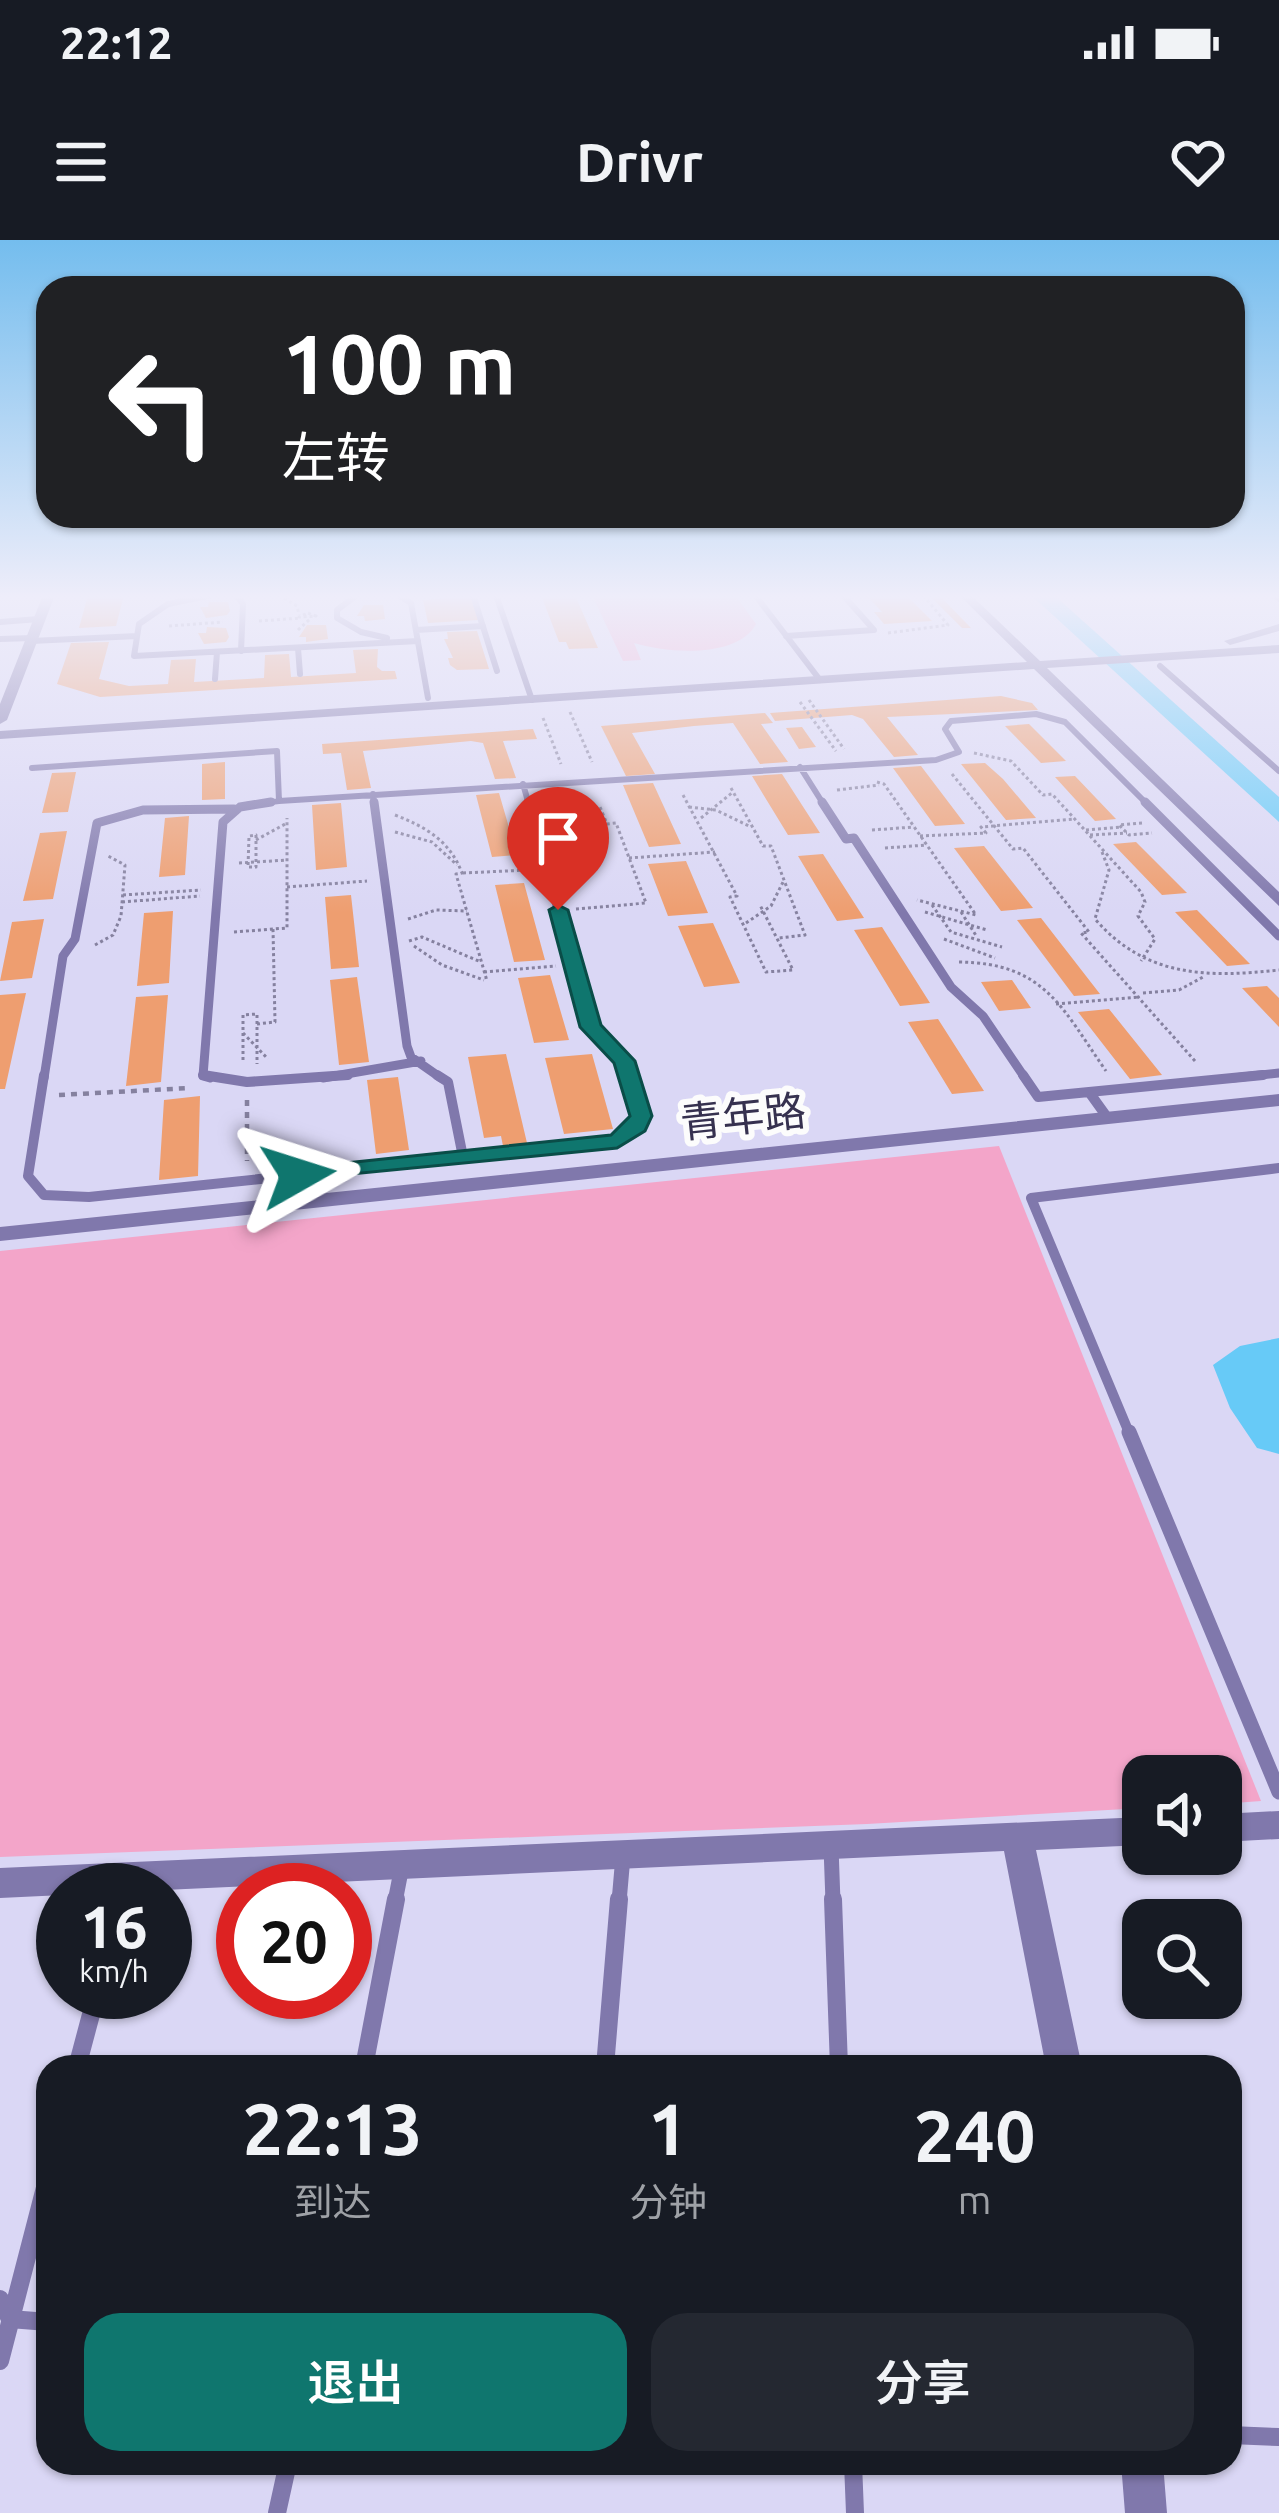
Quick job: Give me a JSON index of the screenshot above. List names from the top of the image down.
{
  "streets": {
    "street": ["青年路"]
  },
  "page": {
    "status": "22:12",
    "header": "Drivr",
    "turn": ["100 m", "左转"],
    "speed": "16 km/h",
    "limit": "20",
    "eta": [
      "22:13",
      "到达",
      "1",
      "分钟",
      "240",
      "m"
    ],
    "buttons": ["退出", "分享"]
  }
}
